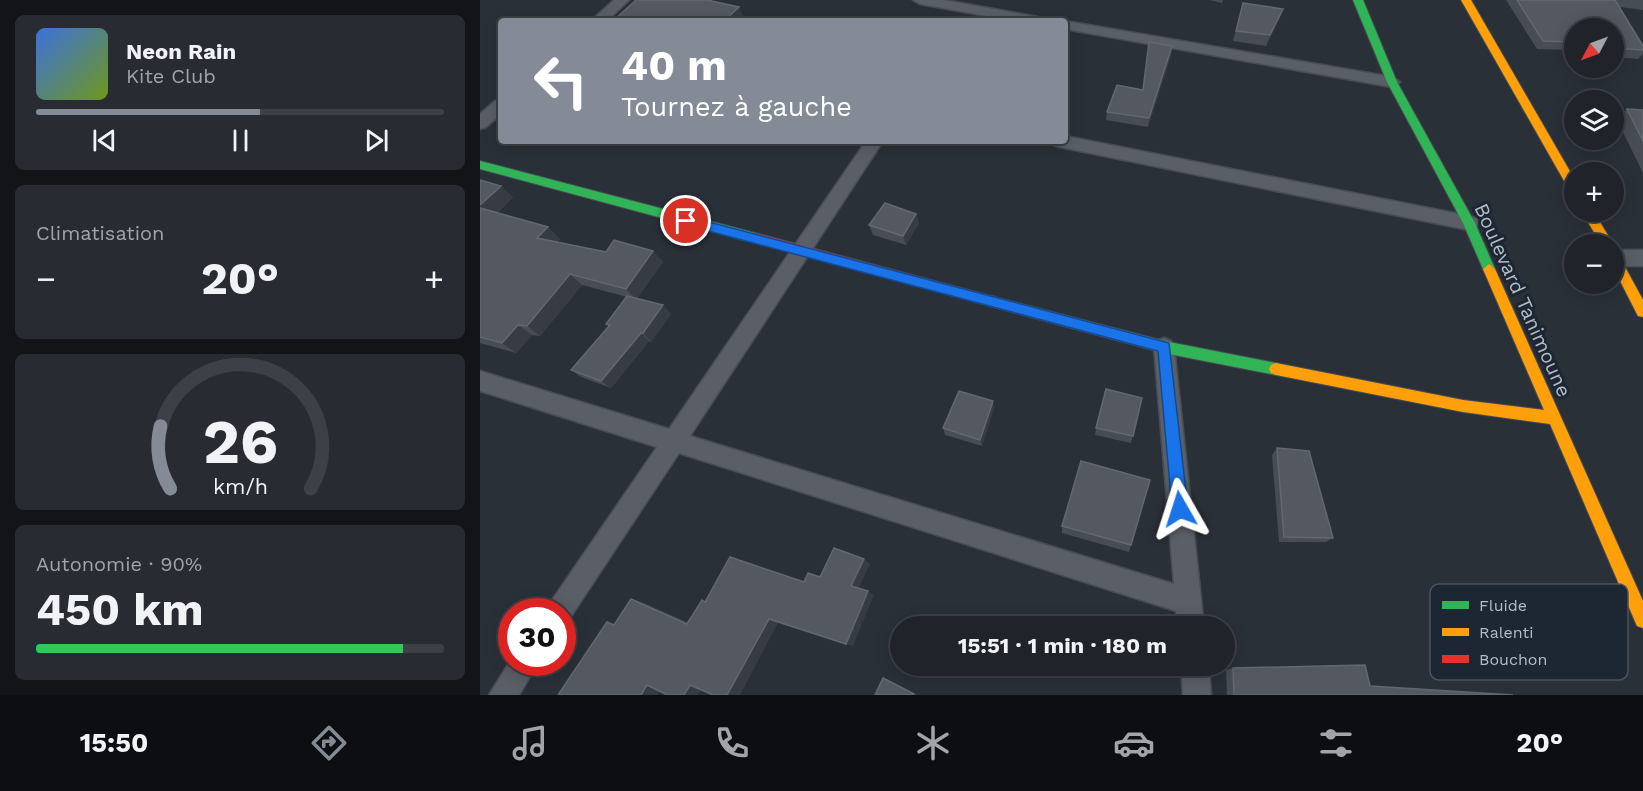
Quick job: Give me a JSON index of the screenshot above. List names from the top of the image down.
{
  "streets": {
    "main road": ["Boulevard Tanimoune"]
  },
  "legend": ["Fluide", "Ralenti", "Bouchon"],
  "north": "bottom left",
  "page": {
    "map_buttons": ["+", "−"],
    "turn": ["40 m", "Tournez à gauche"],
    "song": ["Neon Rain", "Kite Club"],
    "tile": [
      "Climatisation",
      ["Autonomie · 90%", "450 km"]
    ],
    "heat": ["−", "20°", "+"],
    "limit": "30",
    "trip": "15:51 · 1 min · 180 m",
    "tabs": ["15:50", "20°"],
    "gauge": ["26", "km/h"]
  }
}
